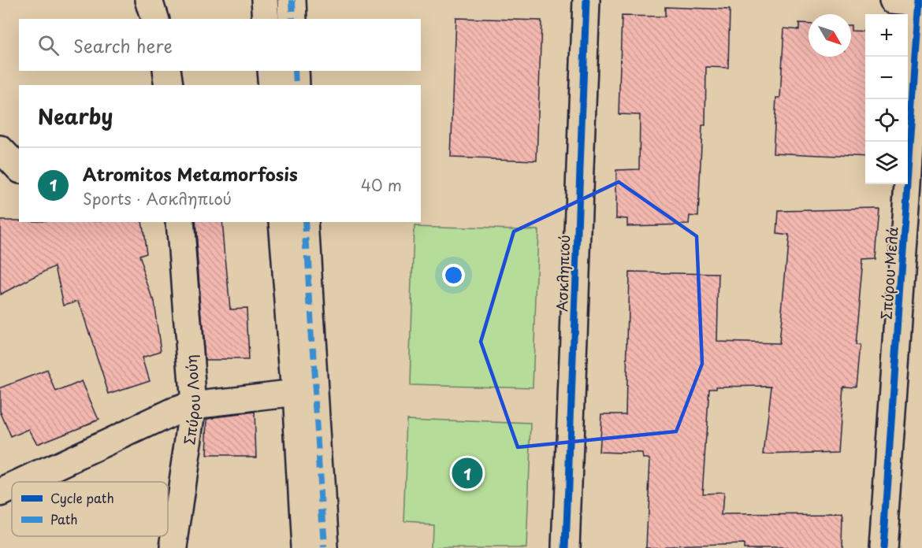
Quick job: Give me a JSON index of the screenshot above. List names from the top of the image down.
{
  "streets": {
    "street": ["Ασκληπιού", "Σπύρου Μελά", "Σπύρου Λούη"]
  },
  "legend": ["Cycle path", "Path"],
  "north": "bottom right",
  "page": {
    "map_buttons": ["+", "−"],
    "search": "Search here",
    "heading": "Nearby",
    "list": [
      {
        "mark": "1",
        "name": "Atromitos Metamorfosis",
        "note": "Sports · Ασκληπιού",
        "value": "40 m"
      }
    ],
    "pins": "1"
  }
}
